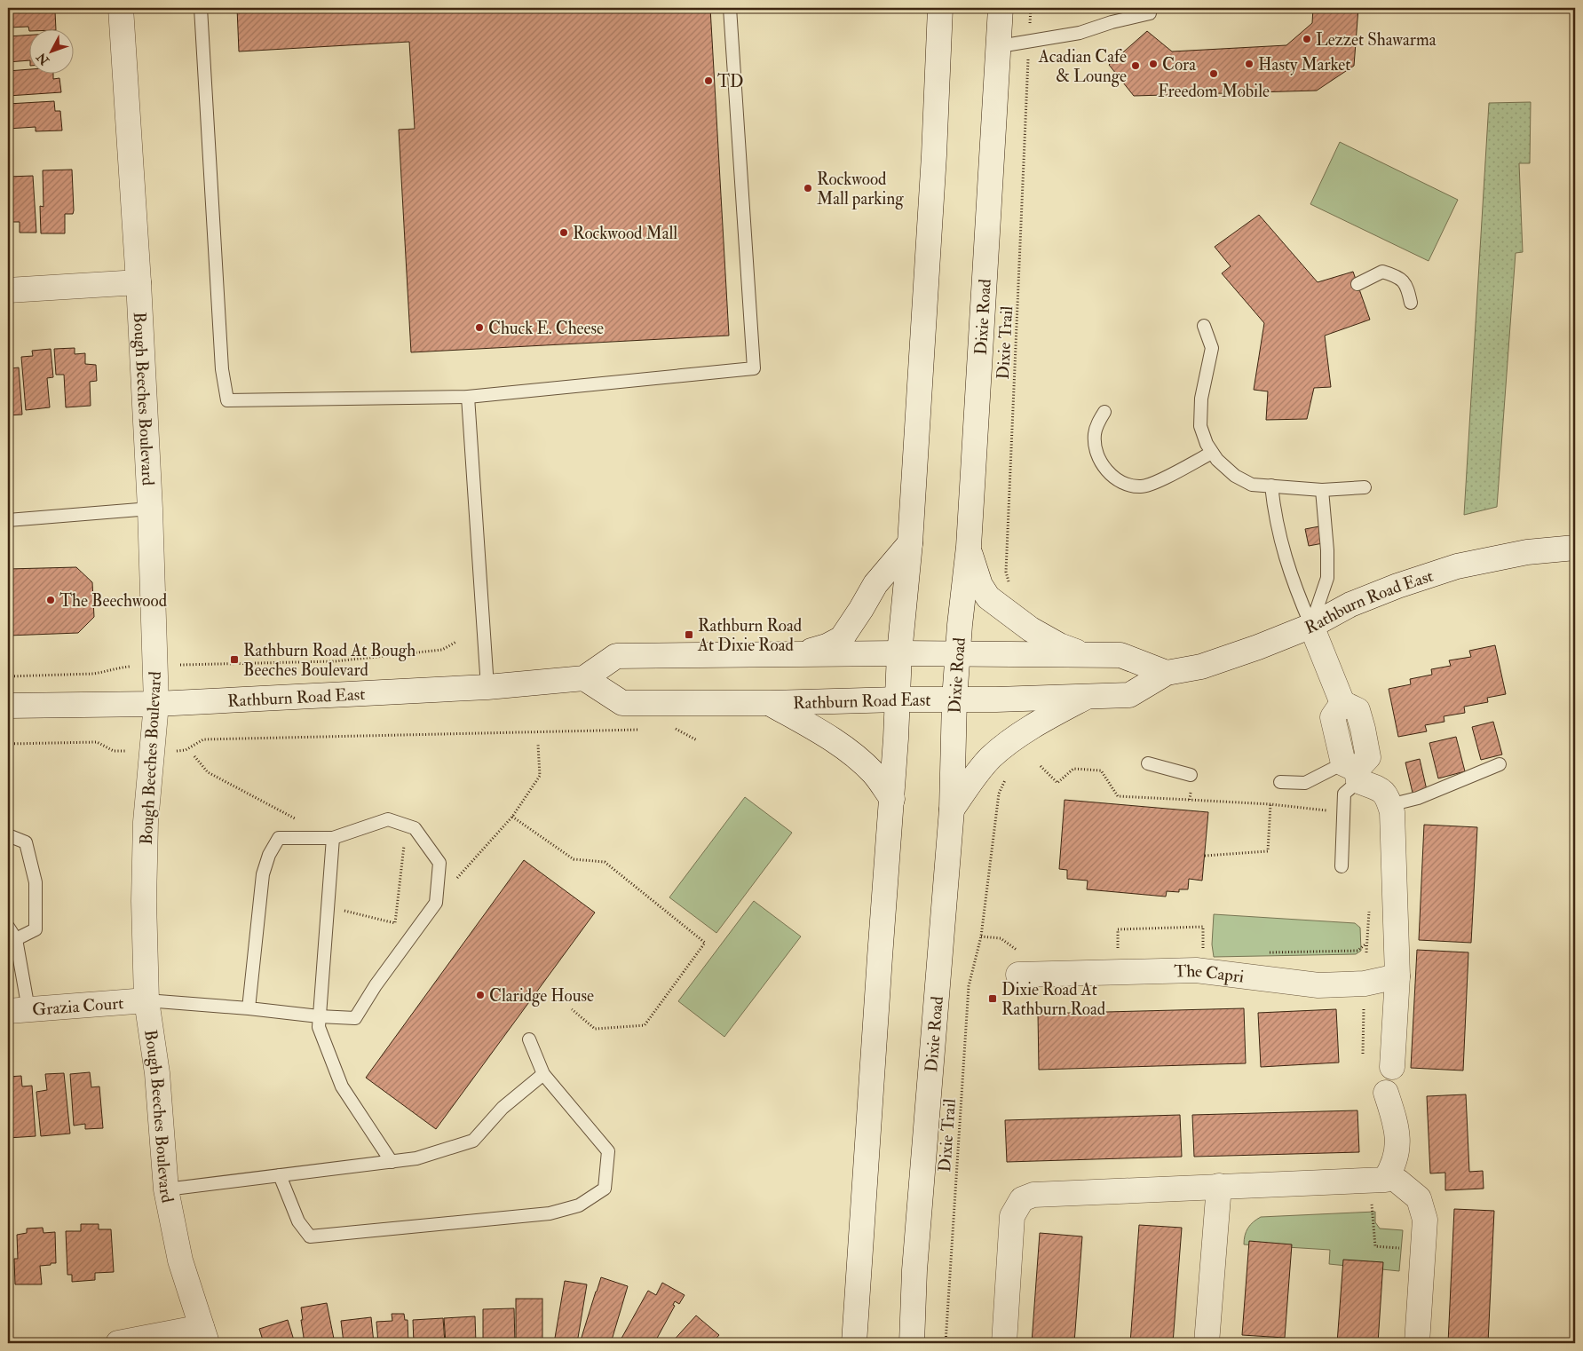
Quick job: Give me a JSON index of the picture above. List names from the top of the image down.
{
  "streets": {
    "street": [
      "Dixie Road",
      "Bough Beeches Boulevard",
      "Rathburn Road East",
      "The Capri",
      "Grazia Court"
    ],
    "path": ["Dixie Trail"]
  },
  "crossings": [
    ["Dixie Road", "Rathburn Road East"],
    ["Bough Beeches Boulevard", "Rathburn Road East"],
    ["Bough Beeches Boulevard", "Grazia Court"]
  ],
  "places": {
    "other": [
      "Lezzet Shawarma",
      "Cora",
      "Hasty Market",
      "Acadian Cafe & Lounge",
      "Freedom Mobile",
      "TD",
      "Rockwood Mall parking",
      "Rockwood Mall",
      "Chuck E. Cheese",
      "The Beechwood",
      "Claridge House"
    ],
    "transit": ["Rathburn Road At Dixie Road", "Rathburn Road At Bough Beeches Boulevard", "Dixie Road At Rathburn Road"]
  },
  "north": "bottom left"
}
